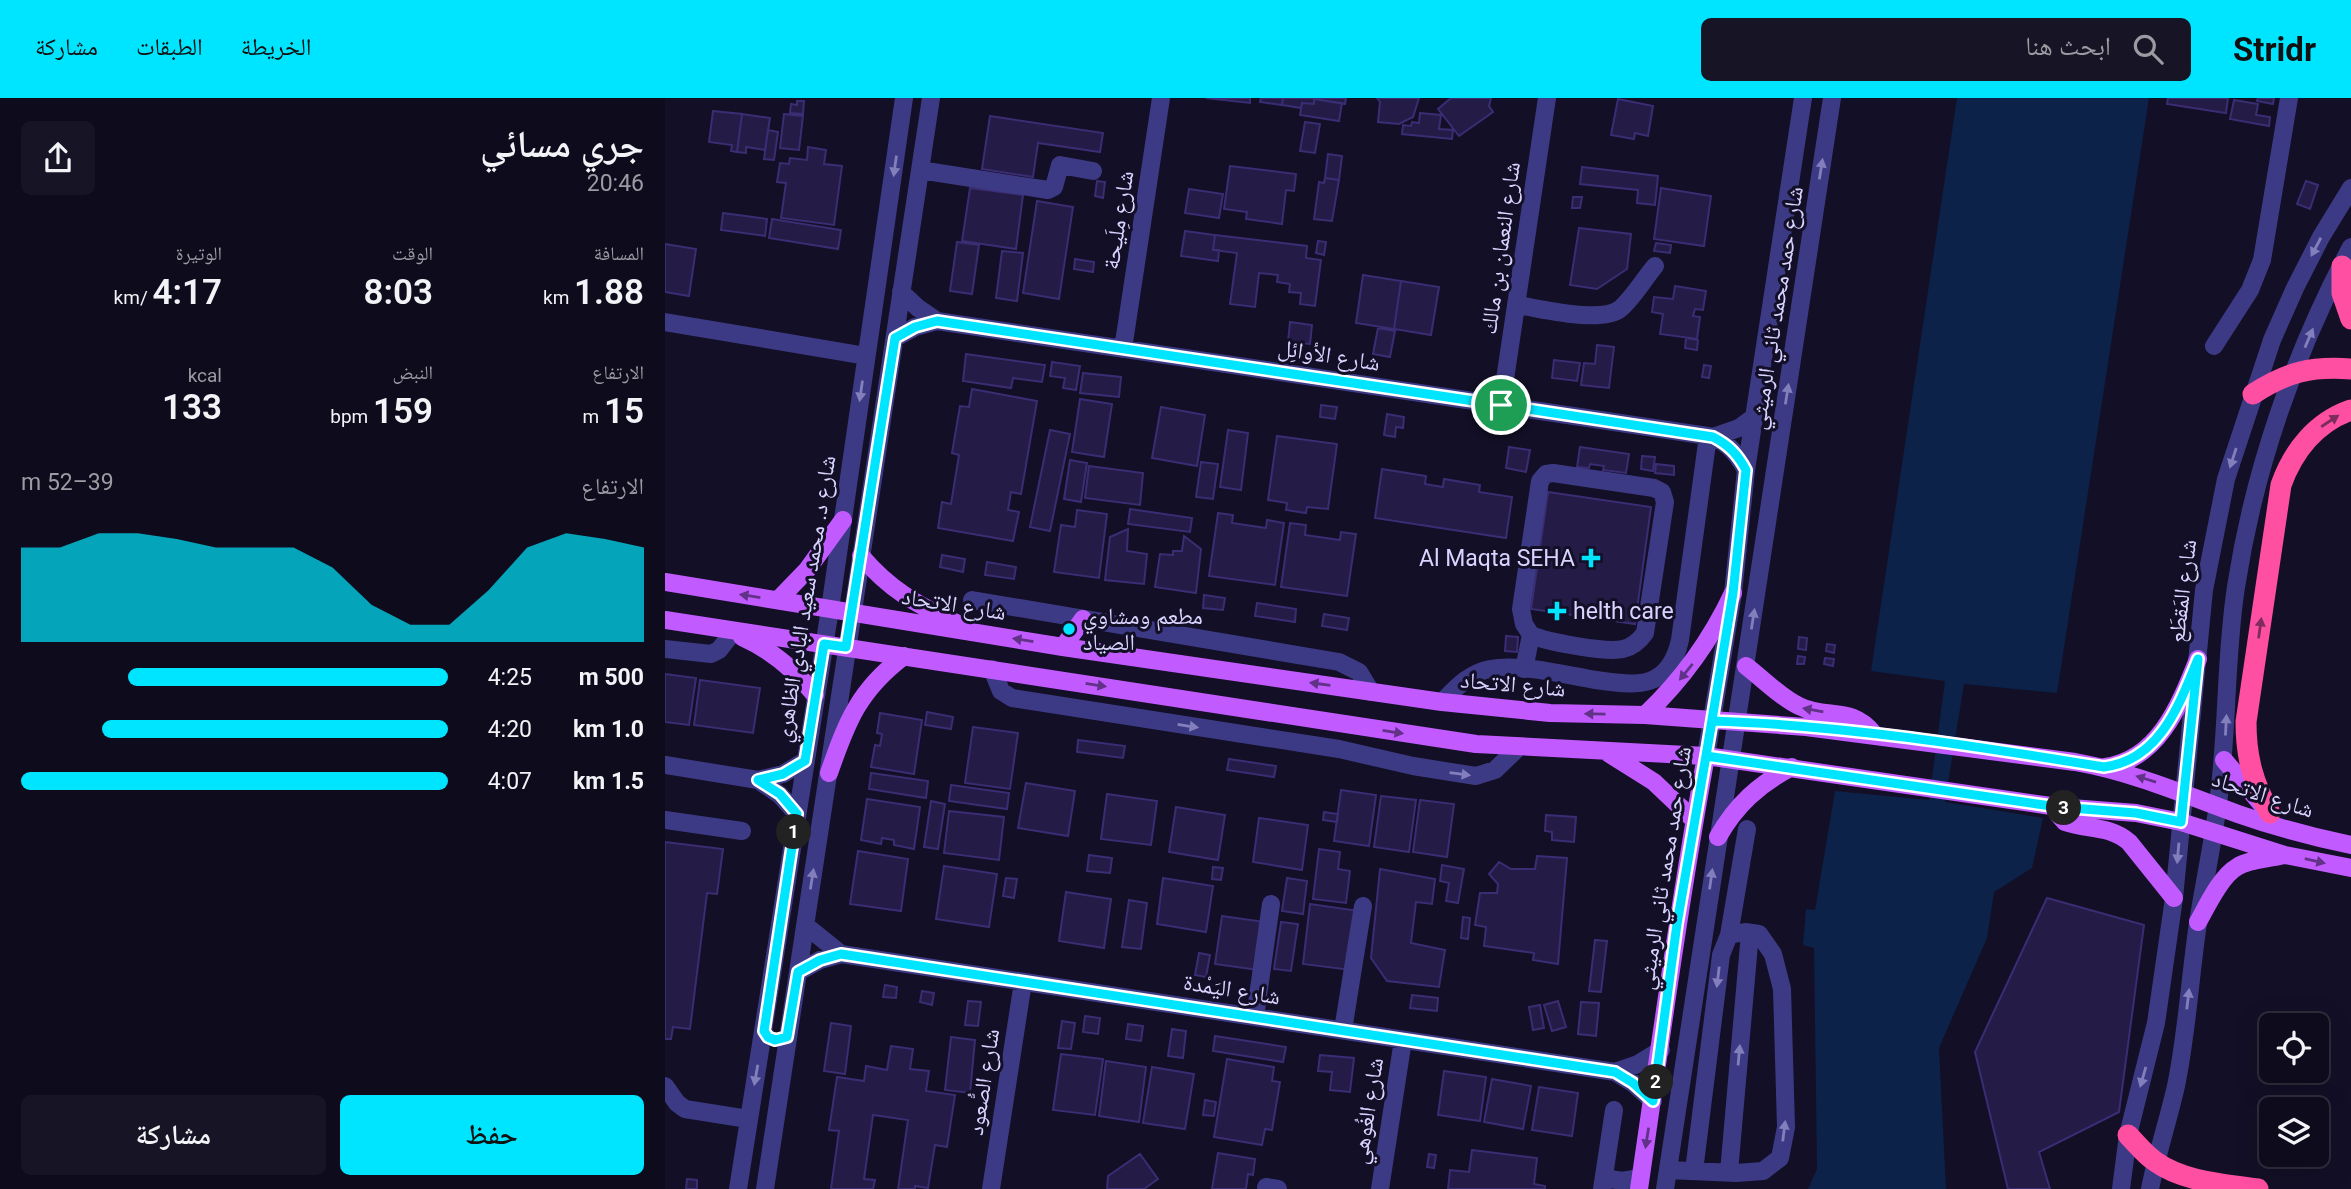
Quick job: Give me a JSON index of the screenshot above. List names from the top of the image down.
{
  "streets": {
    "main road": ["شارع حمد محمد ثاني الرميثي", "شارع الاتحاد"],
    "street": [
      "شارع مِلَيحة",
      "شارع النعمان بن مالك",
      "شارع الأوائِل",
      "شارع المَقطَع",
      "شارع د. محمد سعيد البادي الظاهري",
      "شارع اليَمْدة",
      "شارع الصُّعود",
      "شارع الغُوهي"
    ]
  },
  "crossings": [
    ["شارع مِلَيحة", "شارع الأوائِل"],
    ["شارع النعمان بن مالك", "شارع الأوائِل"],
    ["شارع حمد محمد ثاني الرميثي", "شارع الاتحاد"],
    ["شارع حمد محمد ثاني الرميثي", "شارع اليَمْدة"],
    ["شارع المَقطَع", "شارع الاتحاد"],
    ["شارع د. محمد سعيد البادي الظاهري", "شارع الاتحاد"],
    ["شارع اليَمْدة", "شارع الصُّعود"],
    ["شارع اليَمْدة", "شارع الغُوهي"]
  ],
  "places": {
    "health": ["Al Maqta SEHA", "helth care"],
    "other": ["مطعم ومشاوي الصياد"]
  },
  "page": {
    "header": "Stridr",
    "search": "ابحث هنا",
    "nav": ["الخريطة", "الطبقات", "مشاركة"],
    "heading": ["جري مسائي", "20:46"],
    "stats": [
      ["المسافة", "1.88 km"],
      ["الوقت", "8:03"],
      ["الوتيرة", "4:17 /km"],
      ["الارتفاع", "15 m"],
      ["النبض", "159 bpm"],
      ["kcal", "133"]
    ],
    "chart": ["الارتفاع", "39–52 m"],
    "list": [
      {
        "name": "500 m",
        "note": "4:25"
      },
      {
        "name": "1.0 km",
        "note": "4:20"
      },
      {
        "name": "1.5 km",
        "note": "4:07"
      }
    ],
    "pins": ["3", "1", "2"],
    "buttons": ["حفظ", "مشاركة"]
  }
}
